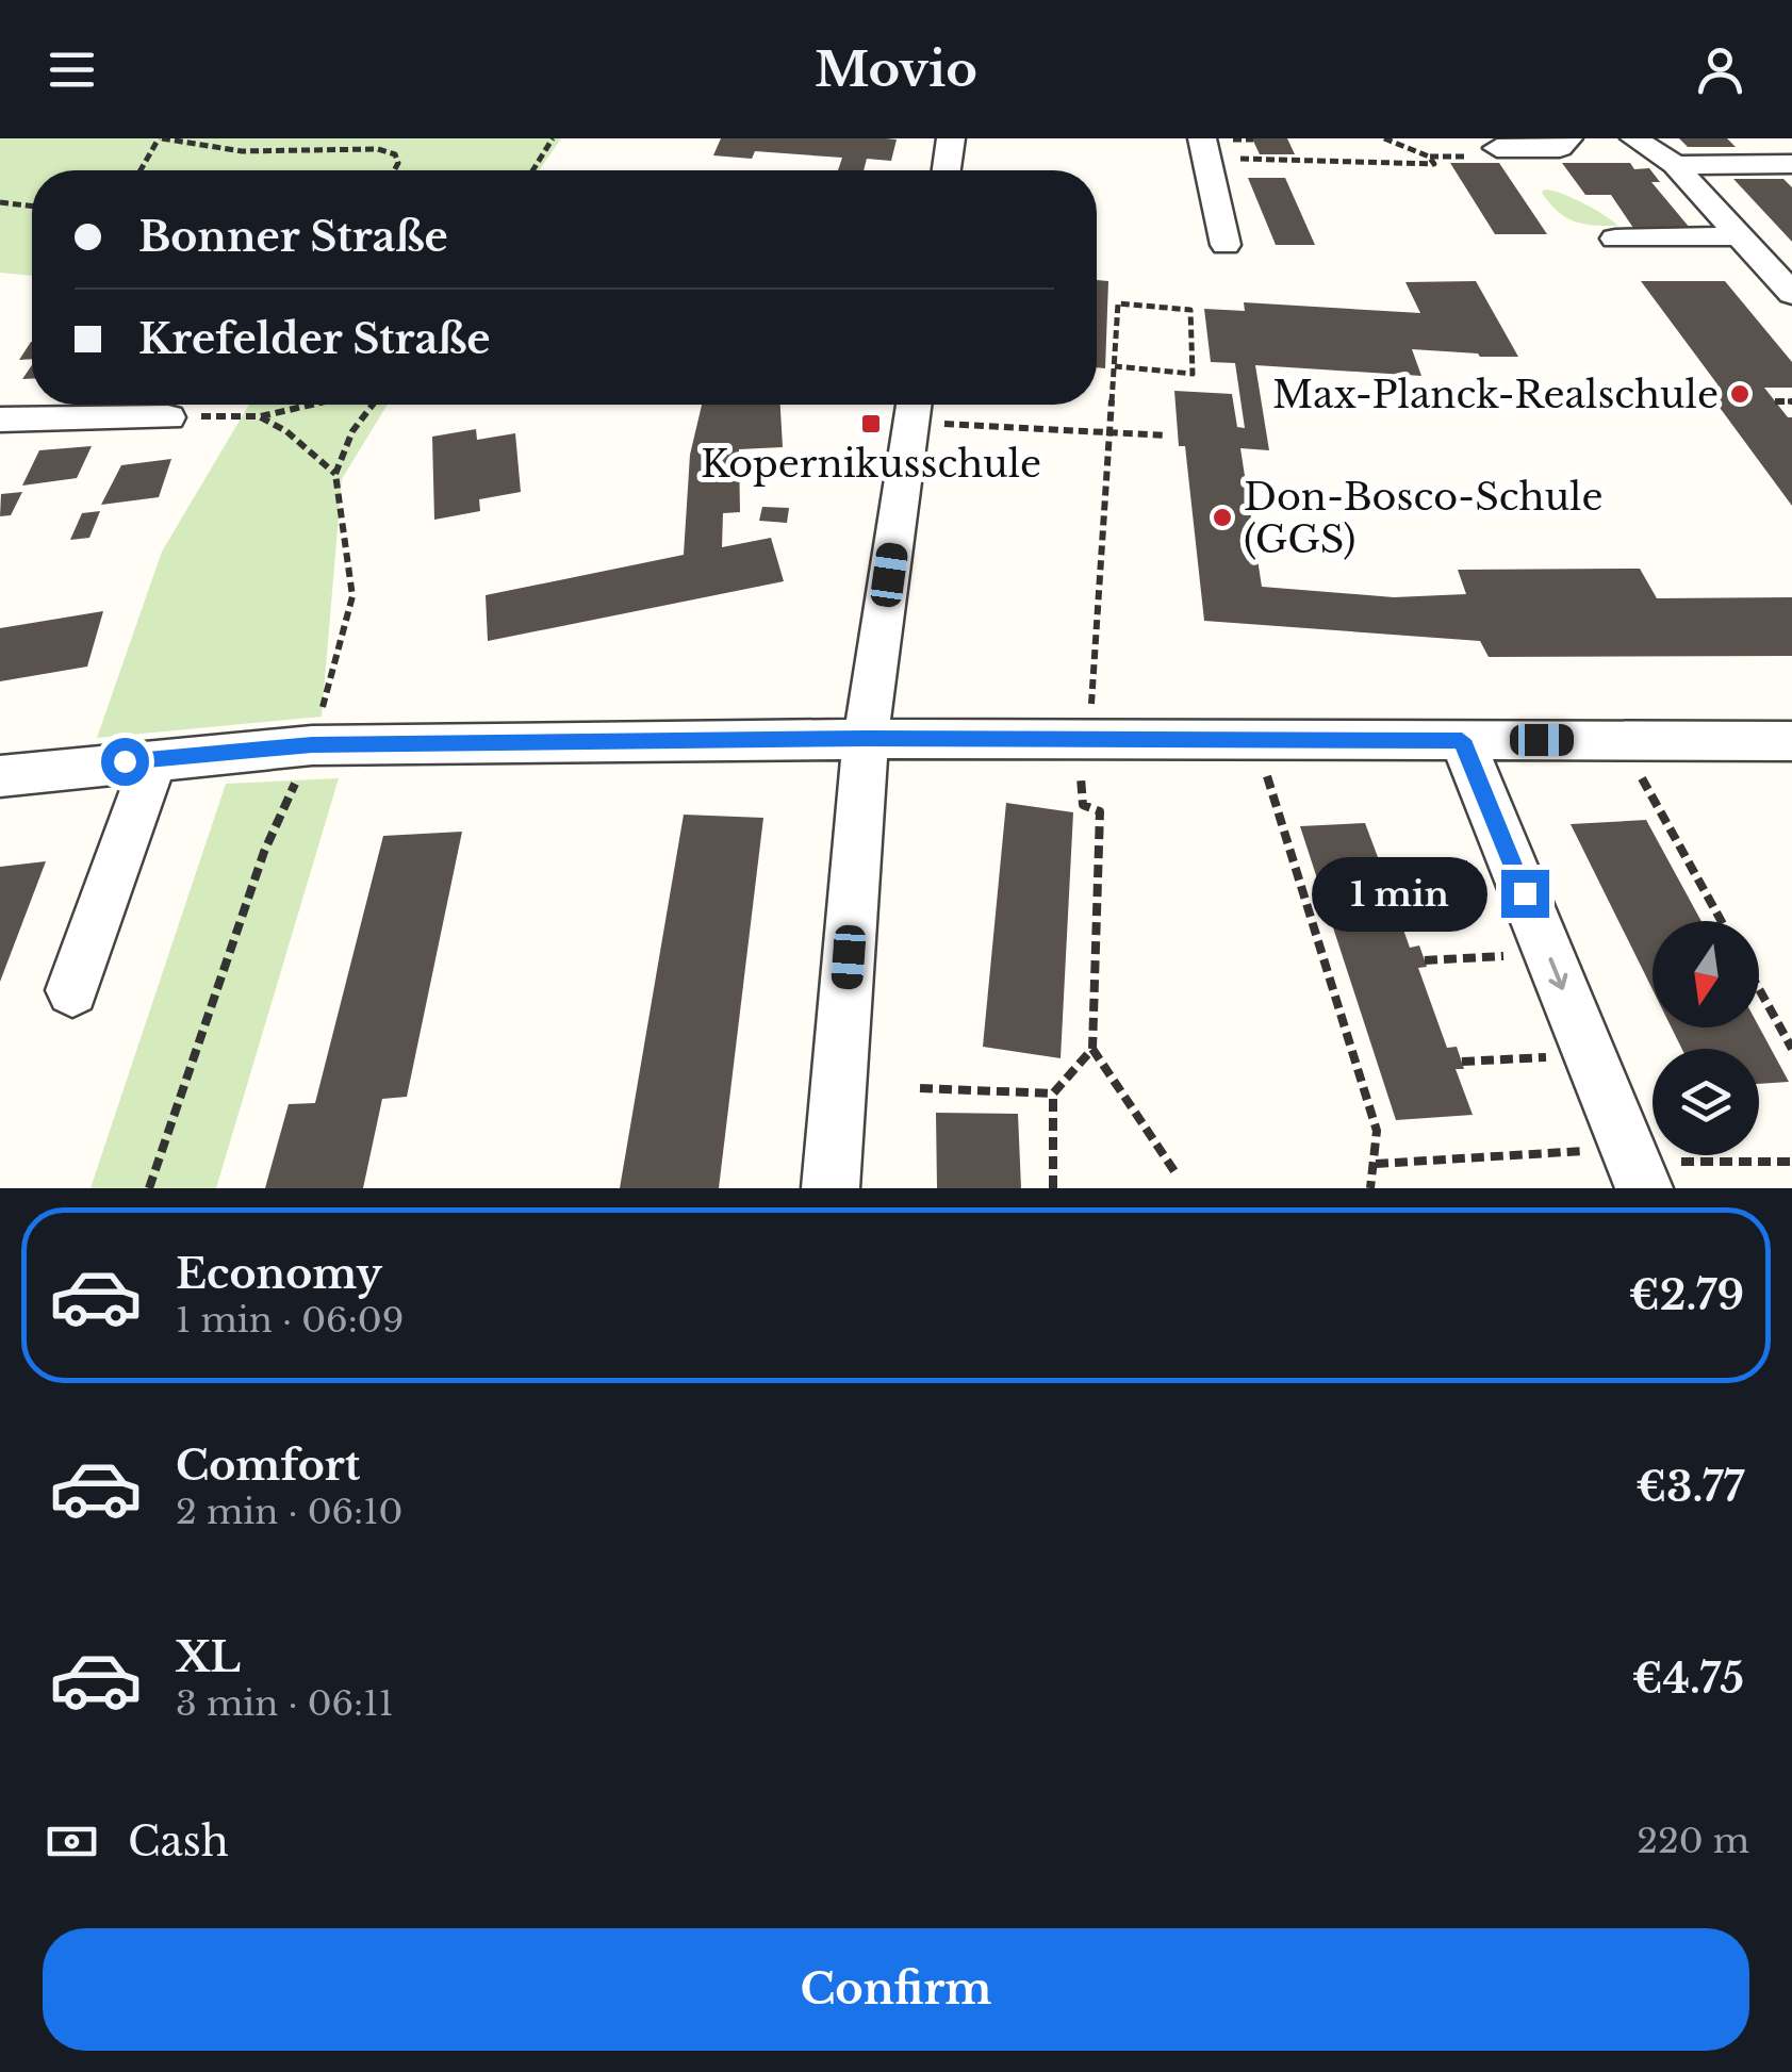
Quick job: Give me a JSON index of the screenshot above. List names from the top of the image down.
{
  "places": {
    "other": ["Max-Planck-Realschule", "Don-Bosco-Schule (GGS)"],
    "transit": ["Kopernikusschule"]
  },
  "north": "bottom",
  "page": {
    "header": "Movio",
    "banner": ["Bonner Straße", "Krefelder Straße"],
    "bubble": "1 min",
    "list": [
      {
        "name": "Economy",
        "note": "1 min · 06:09",
        "value": "€2.79"
      },
      {
        "name": "Comfort",
        "note": "2 min · 06:10",
        "value": "€3.77"
      },
      {
        "name": "XL",
        "note": "3 min · 06:11",
        "value": "€4.75"
      }
    ],
    "pay": ["Cash", "220 m"],
    "buttons": "Confirm"
  }
}
